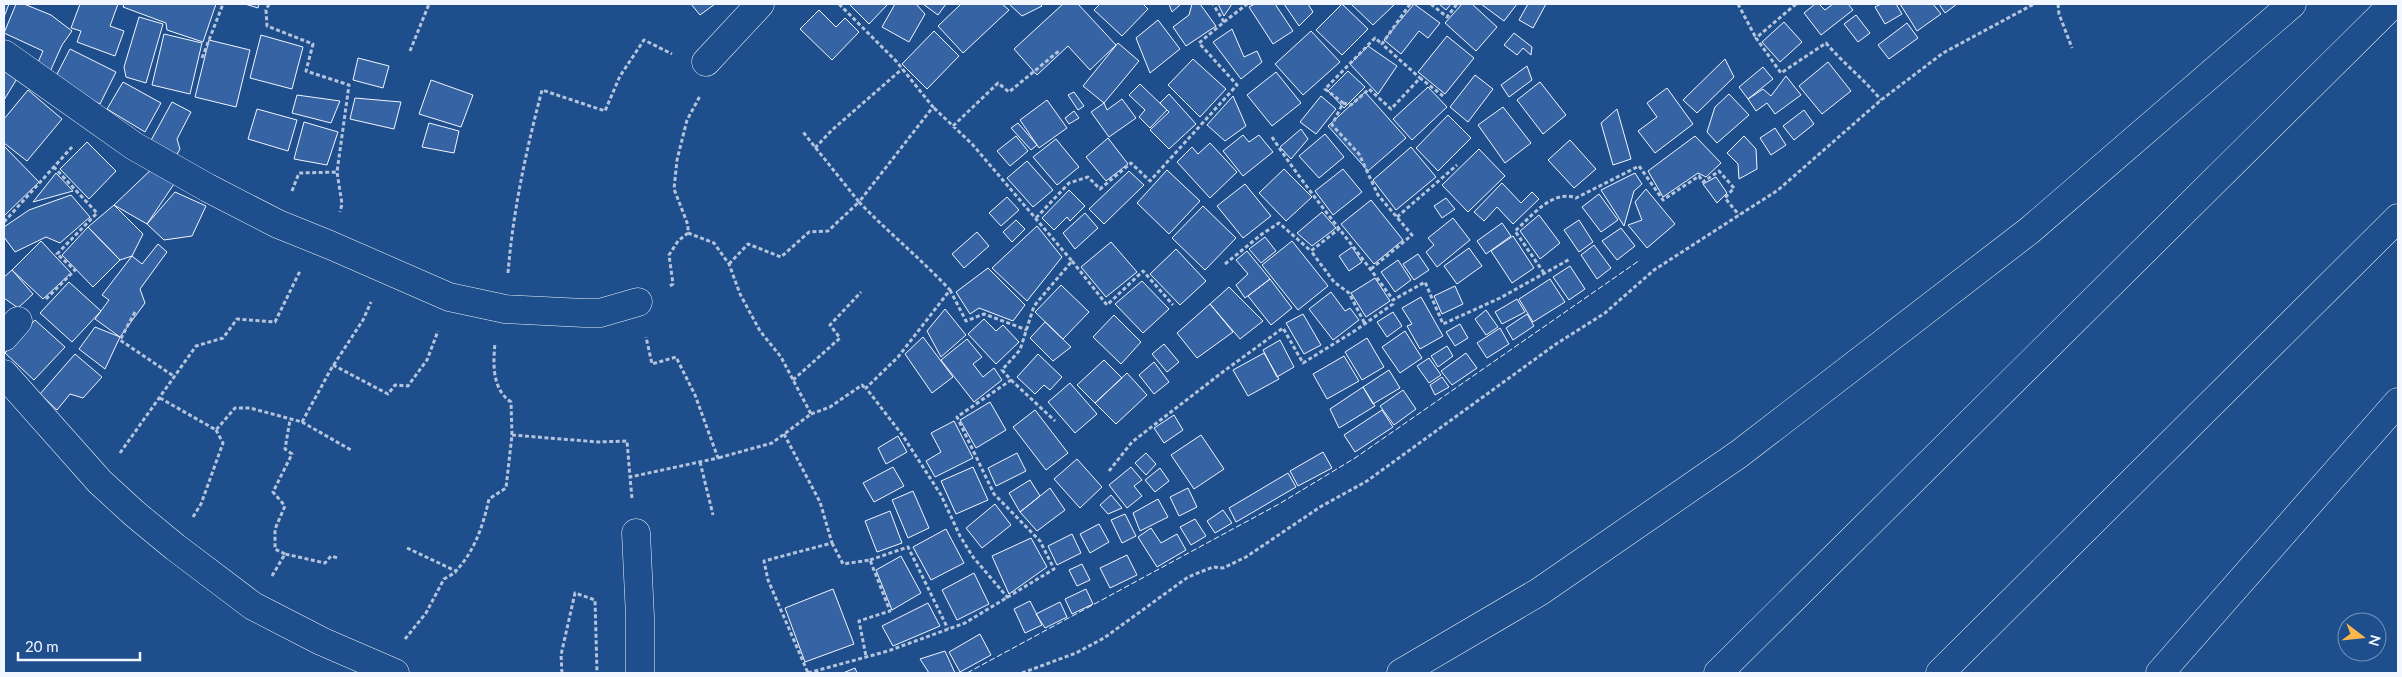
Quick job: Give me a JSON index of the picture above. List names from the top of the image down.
{
  "scale_bar": "20 m",
  "north": "right"
}
